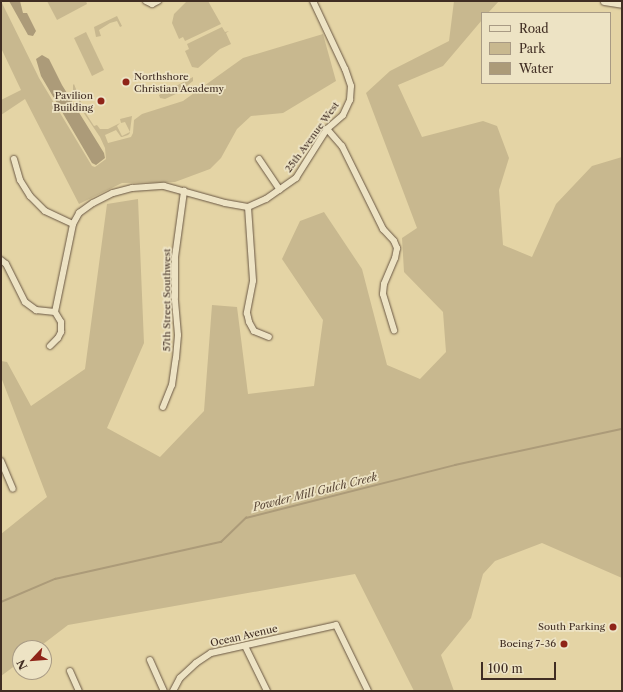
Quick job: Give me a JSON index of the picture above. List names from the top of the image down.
{
  "streets": {
    "street": ["25th Avenue West", "57th Street Southwest", "Ocean Avenue"]
  },
  "water": ["Powder Mill Gulch Creek"],
  "places": [
    "Northshore Christian Academy",
    "Pavilion Building",
    "South Parking",
    "Boeing 7-36"
  ],
  "legend": ["Road", "Park", "Water"],
  "scale_bar": "100 m",
  "north": "bottom left"
}
